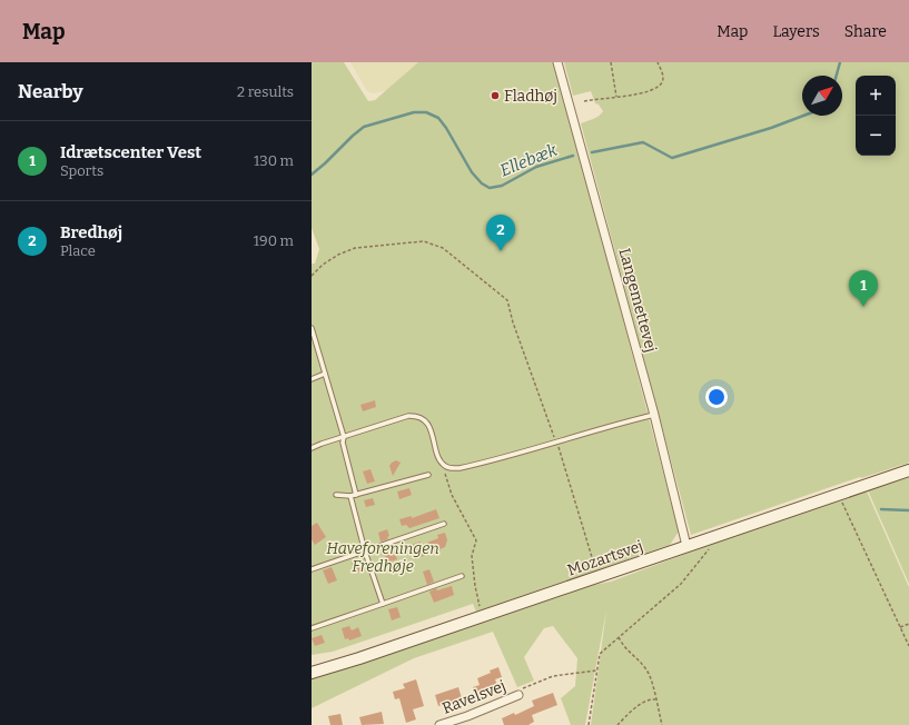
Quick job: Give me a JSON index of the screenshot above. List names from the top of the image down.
{
  "streets": {
    "street": ["Langemettevej", "Mozartsvej", "Ravelsvej"]
  },
  "crossings": [
    ["Langemettevej", "Mozartsvej"]
  ],
  "water": ["Ellebæk"],
  "parks": ["Haveforeningen Fredhøje"],
  "places": ["Fladhøj"],
  "north": "top right",
  "page": {
    "header": "Map",
    "nav": ["Map", "Layers", "Share"],
    "heading": ["Nearby", "2 results"],
    "map_buttons": ["+", "−"],
    "list": [
      {
        "mark": "1",
        "name": "Idrætscenter Vest",
        "note": "Sports",
        "value": "130 m"
      },
      {
        "mark": "2",
        "name": "Bredhøj",
        "note": "Place",
        "value": "190 m"
      }
    ],
    "pins": ["2", "1"]
  }
}
